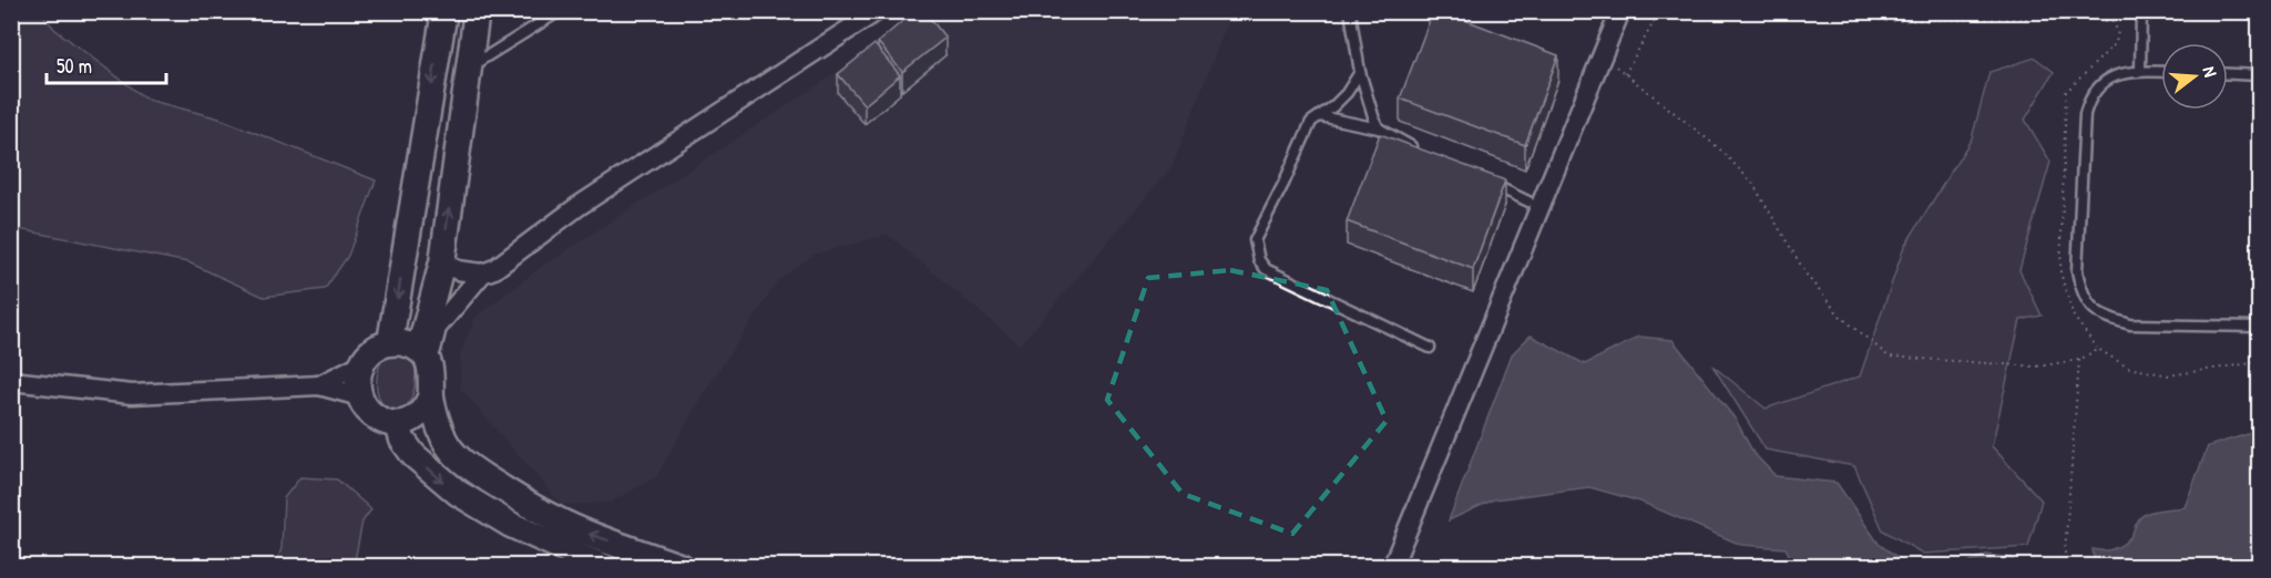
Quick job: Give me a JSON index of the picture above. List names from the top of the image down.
{
  "scale_bar": "50 m",
  "north": "right"
}
